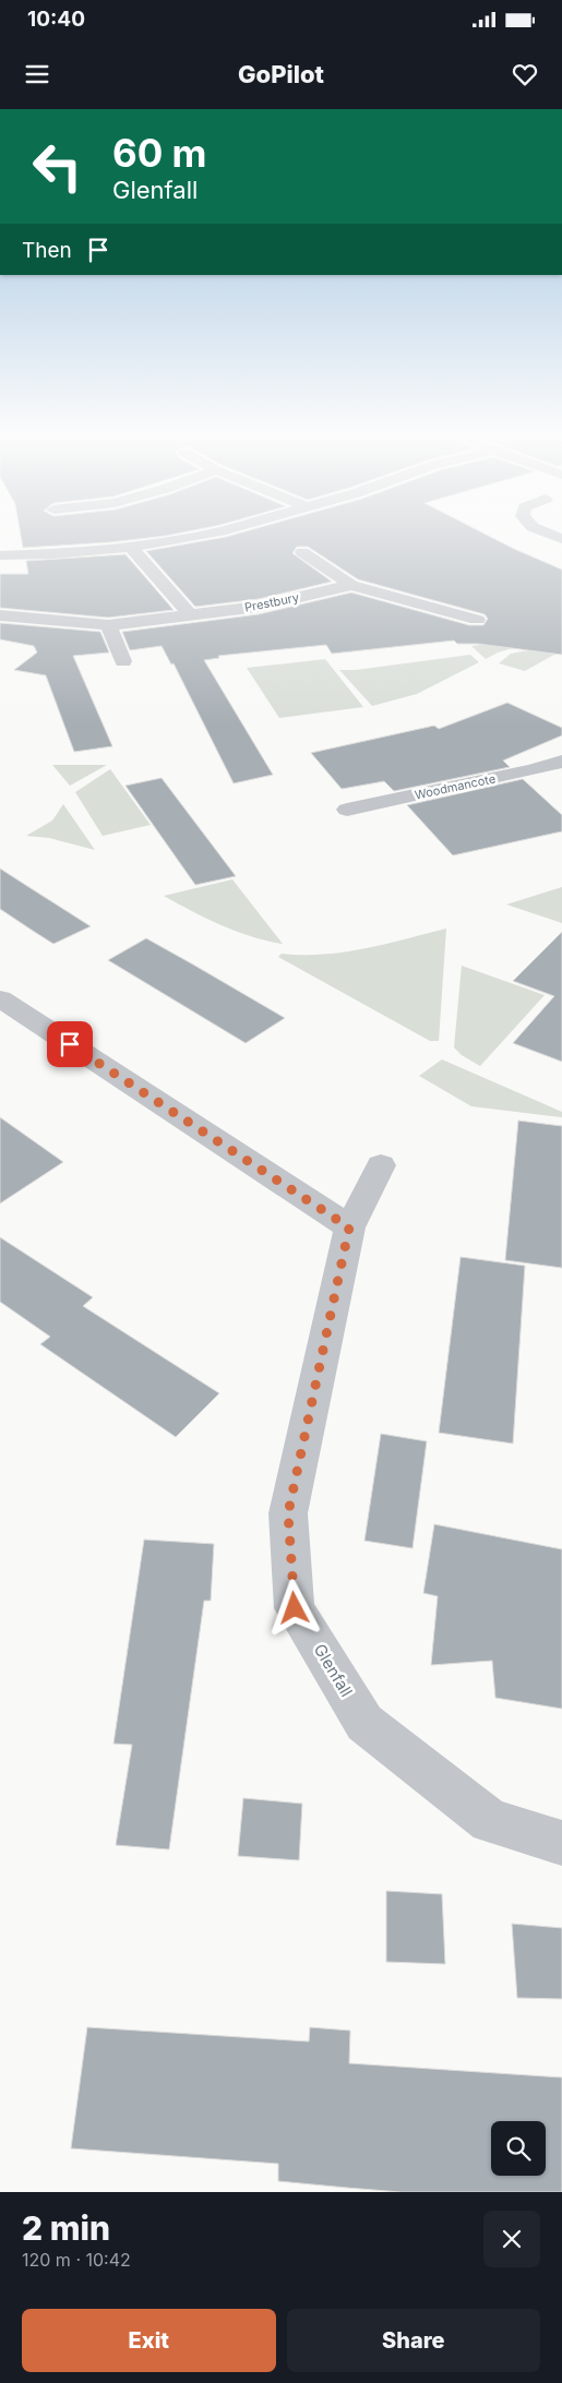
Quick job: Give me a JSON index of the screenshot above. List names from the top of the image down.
{
  "streets": {
    "street": ["Prestbury", "Woodmancote", "Glenfall"]
  },
  "page": {
    "status": "10:40",
    "header": "GoPilot",
    "turn": ["60 m", "Glenfall"],
    "then": "Then",
    "heading": ["2 min", "120 m · 10:42"],
    "buttons": ["Exit", "Share"]
  }
}
